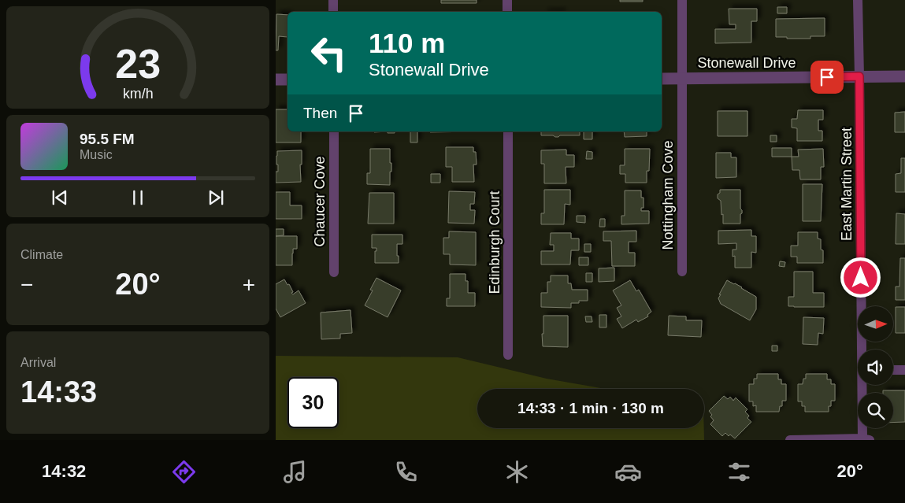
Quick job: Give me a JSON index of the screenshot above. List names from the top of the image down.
{
  "streets": {
    "street": [
      "Stonewall Drive",
      "East Martin Street",
      "Nottingham Cove",
      "Chaucer Cove",
      "Edinburgh Court"
    ]
  },
  "crossings": [
    ["Stonewall Drive", "East Martin Street"],
    ["Stonewall Drive", "Nottingham Cove"]
  ],
  "north": "right",
  "page": {
    "turn": ["110 m", "Stonewall Drive"],
    "then": "Then",
    "song": ["95.5 FM", "Music"],
    "tile": [
      "Climate",
      ["Arrival", "14:33"]
    ],
    "heat": ["−", "20°", "+"],
    "limit": "30",
    "trip": "14:33 · 1 min · 130 m",
    "tabs": ["14:32", "20°"],
    "gauge": ["23", "km/h"]
  }
}
